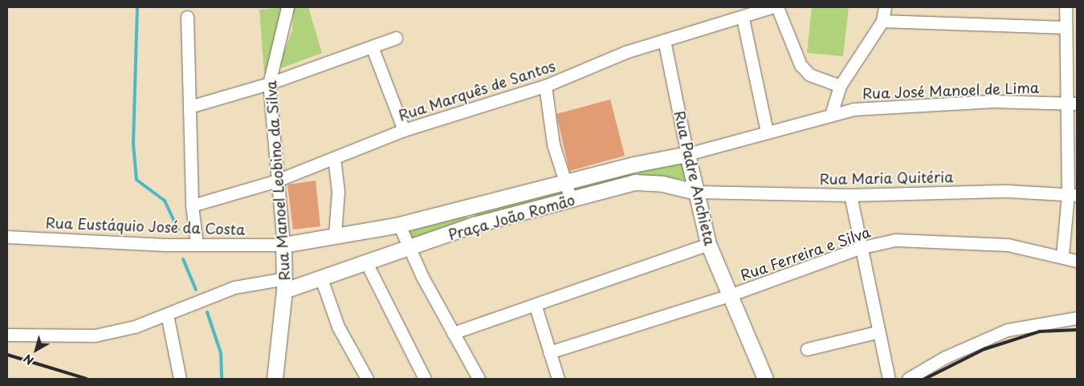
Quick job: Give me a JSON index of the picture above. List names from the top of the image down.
{
  "streets": {
    "street": [
      "Rua Marquês de Santos",
      "Rua José Manoel de Lima",
      "Rua Padre Anchieta",
      "Rua Maria Quitéria",
      "Rua Manoel Leobino da Silva",
      "Praça João Romão",
      "Rua Eustáquio José da Costa",
      "Rua Ferreira e Silva"
    ]
  },
  "crossings": [
    ["Rua Marquês de Santos", "Rua Padre Anchieta"],
    ["Rua Marquês de Santos", "Rua Manoel Leobino da Silva"],
    ["Rua José Manoel de Lima", "Rua Padre Anchieta"],
    ["Rua José Manoel de Lima", "Praça João Romão"],
    ["Rua Padre Anchieta", "Rua Maria Quitéria"],
    ["Rua Padre Anchieta", "Praça João Romão"],
    ["Rua Padre Anchieta", "Rua Ferreira e Silva"],
    ["Rua Maria Quitéria", "Praça João Romão"],
    ["Rua Manoel Leobino da Silva", "Praça João Romão"],
    ["Rua Manoel Leobino da Silva", "Rua Eustáquio José da Costa"],
    ["Praça João Romão", "Rua Eustáquio José da Costa"]
  ],
  "north": "bottom left"
}
